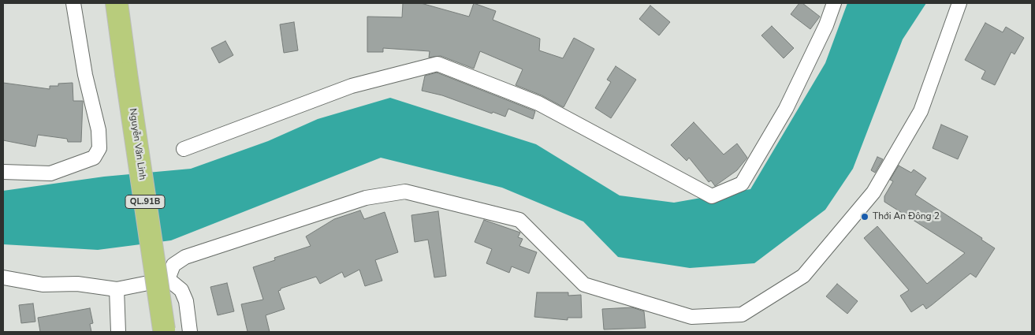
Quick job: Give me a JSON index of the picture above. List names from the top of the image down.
{
  "streets": {
    "highway": ["Nguyễn Văn Linh", "QL.91B"]
  },
  "places": ["Thới An Đông 2"]
}
